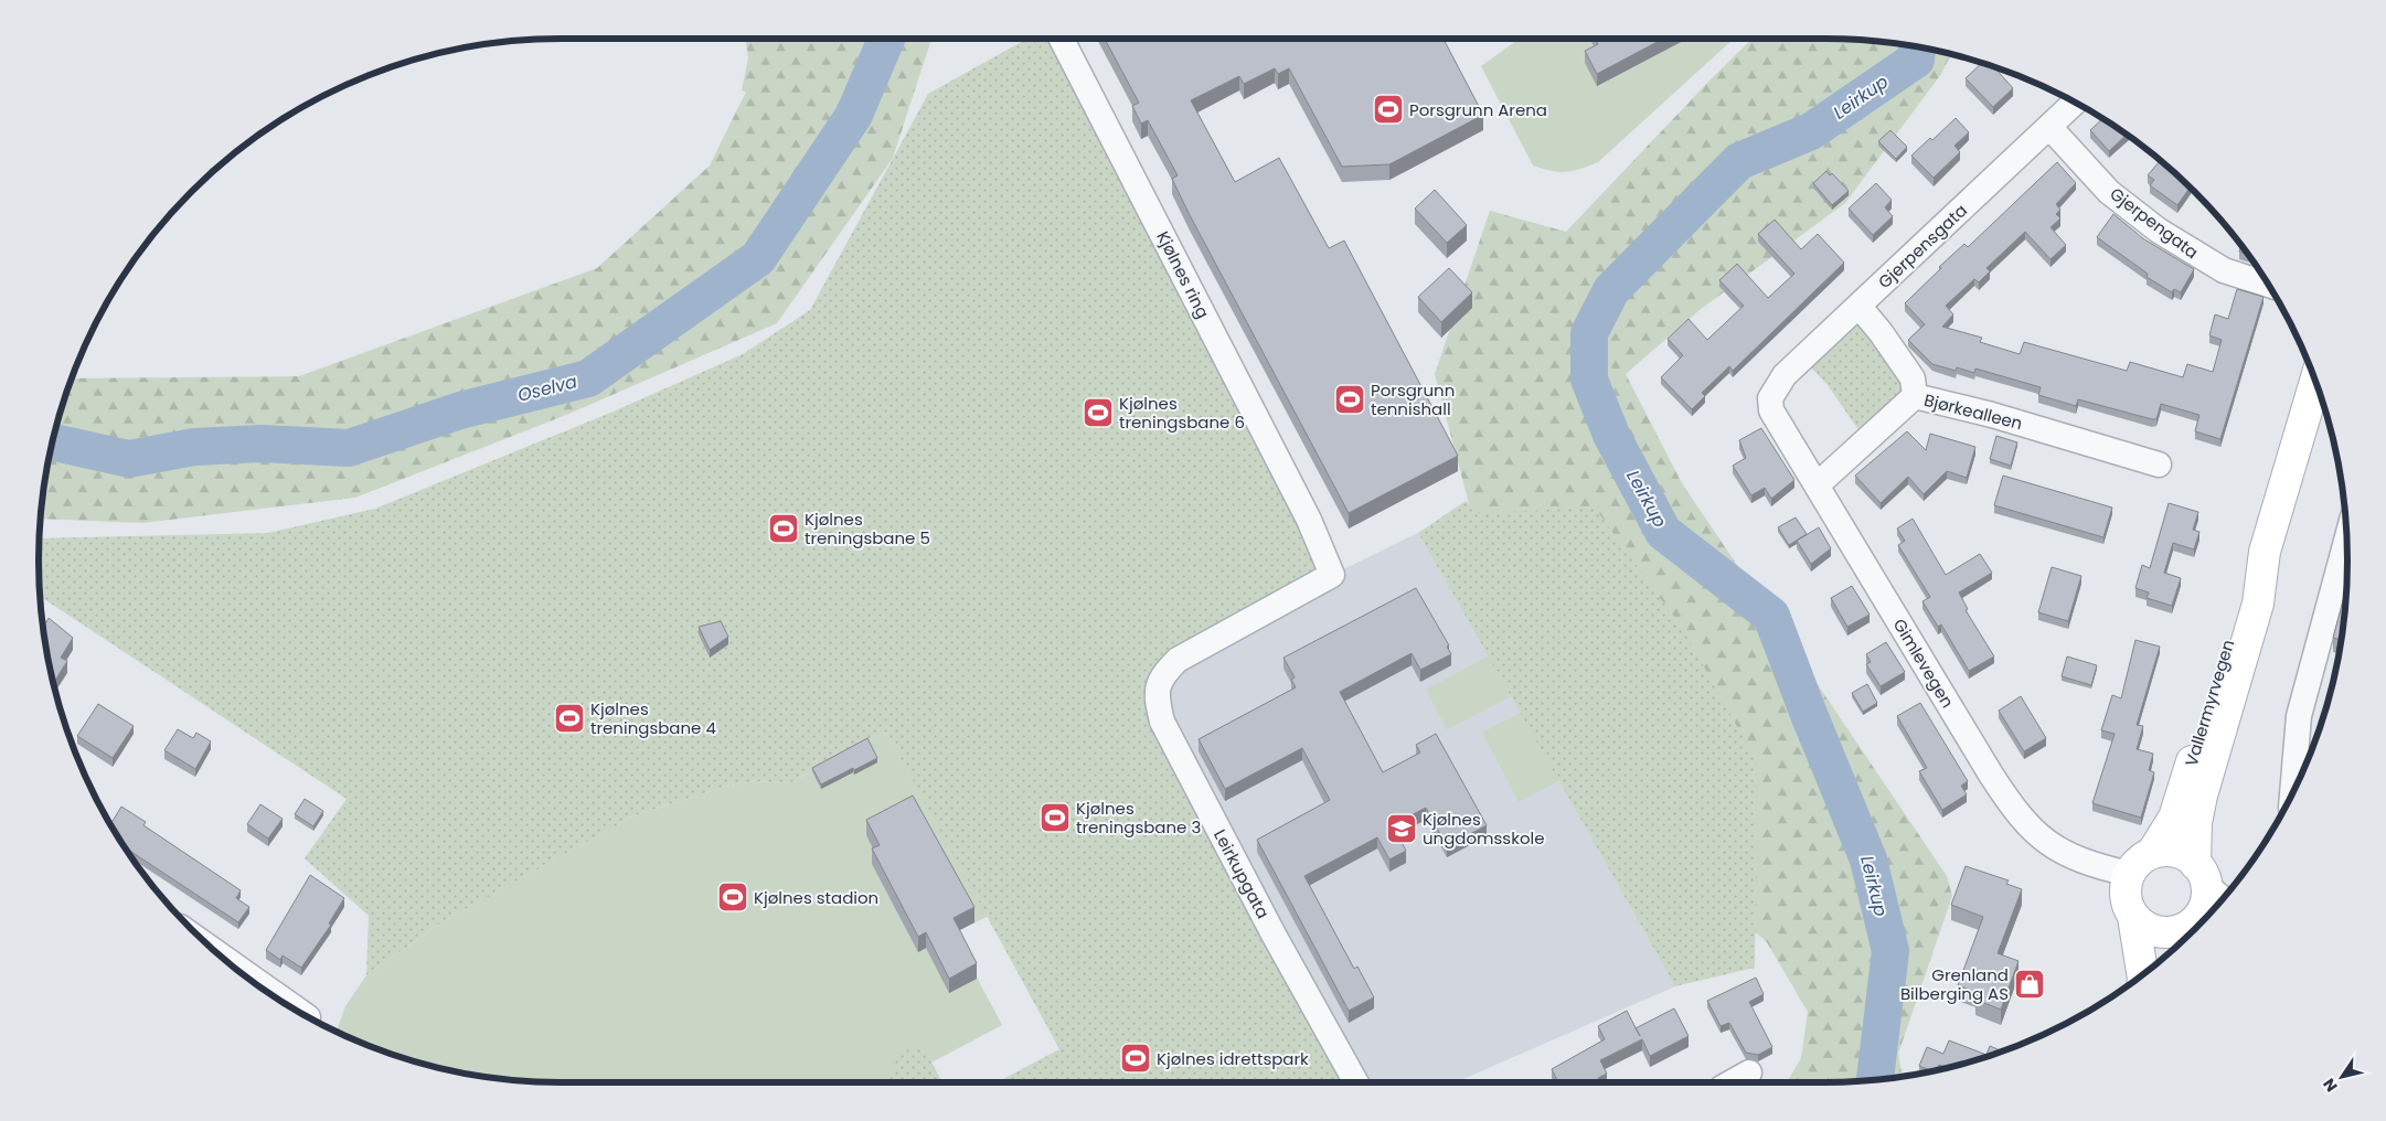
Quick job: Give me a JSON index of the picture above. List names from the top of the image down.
{
  "streets": {
    "main road": ["Vallermyrvegen"],
    "street": [
      "Gjerpengata",
      "Gjerpensgata",
      "Kjølnes ring",
      "Bjørkealleen",
      "Gimlevegen",
      "Leirkupgata"
    ]
  },
  "crossings": [
    ["Gjerpengata", "Gjerpensgata"],
    ["Gjerpensgata", "Gimlevegen"],
    ["Kjølnes ring", "Leirkupgata"],
    ["Bjørkealleen", "Gimlevegen"],
    ["Gimlevegen", "Vallermyrvegen"]
  ],
  "water": ["Leirkup", "Oselva"],
  "places": {
    "sports": [
      "Porsgrunn Arena",
      "Porsgrunn tennishall",
      "Kjølnes treningsbane 6",
      "Kjølnes treningsbane 5",
      "Kjølnes treningsbane 4",
      "Kjølnes treningsbane 3",
      "Kjølnes stadion",
      "Kjølnes idrettspark"
    ],
    "school or university": ["Kjølnes ungdomsskole"],
    "shop": ["Grenland Bilberging AS"]
  },
  "north": "bottom left"
}
